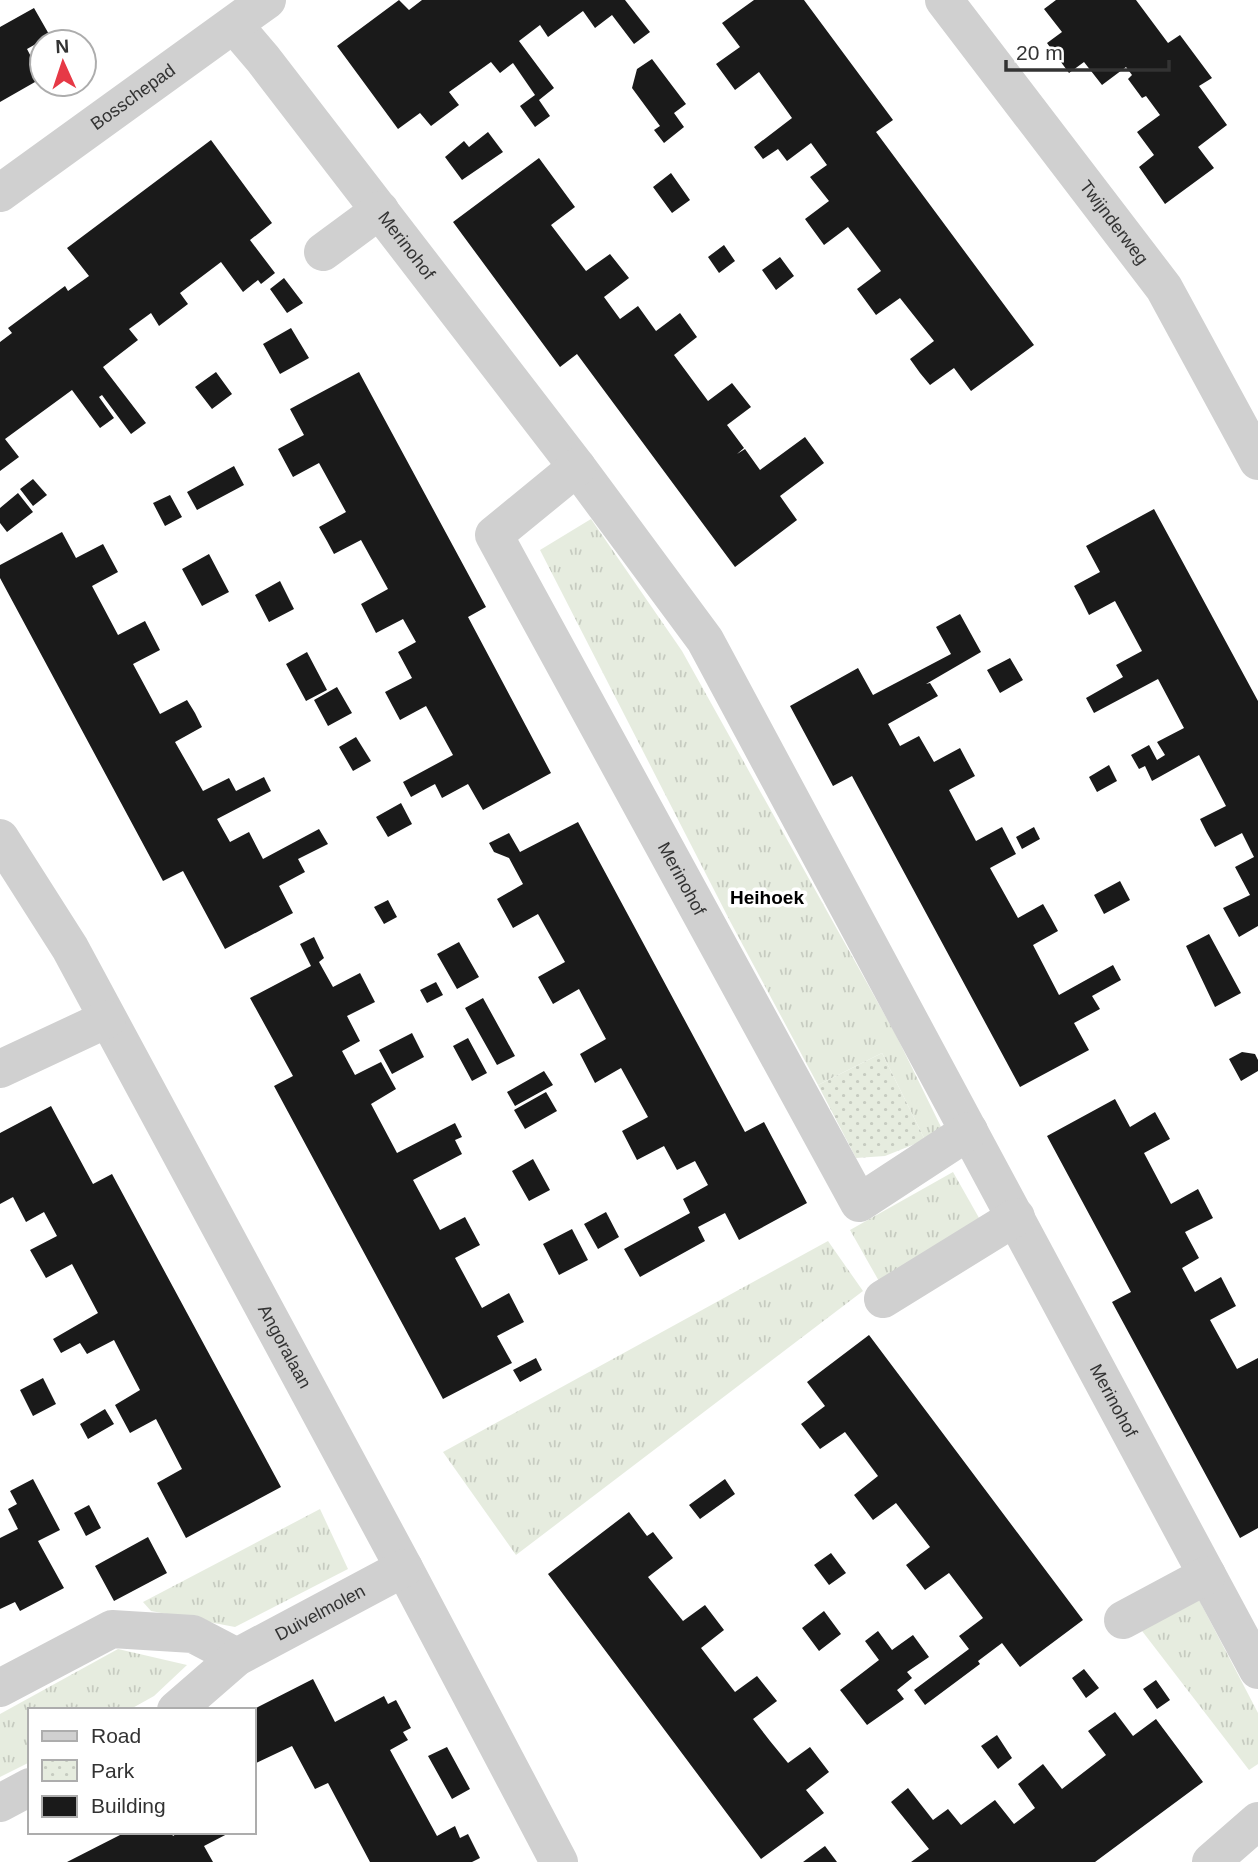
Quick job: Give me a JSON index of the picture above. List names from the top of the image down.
{
  "streets": {
    "street": [
      "Bosschepad",
      "Twijnderweg",
      "Merinohof",
      "Angoralaan",
      "Duivelmolen"
    ]
  },
  "crossings": [
    ["Bosschepad", "Merinohof"],
    ["Angoralaan", "Duivelmolen"]
  ],
  "districts": ["Heihoek"],
  "legend": ["Road", "Park", "Building"],
  "scale_bar": "20 m",
  "north": "top"
}
